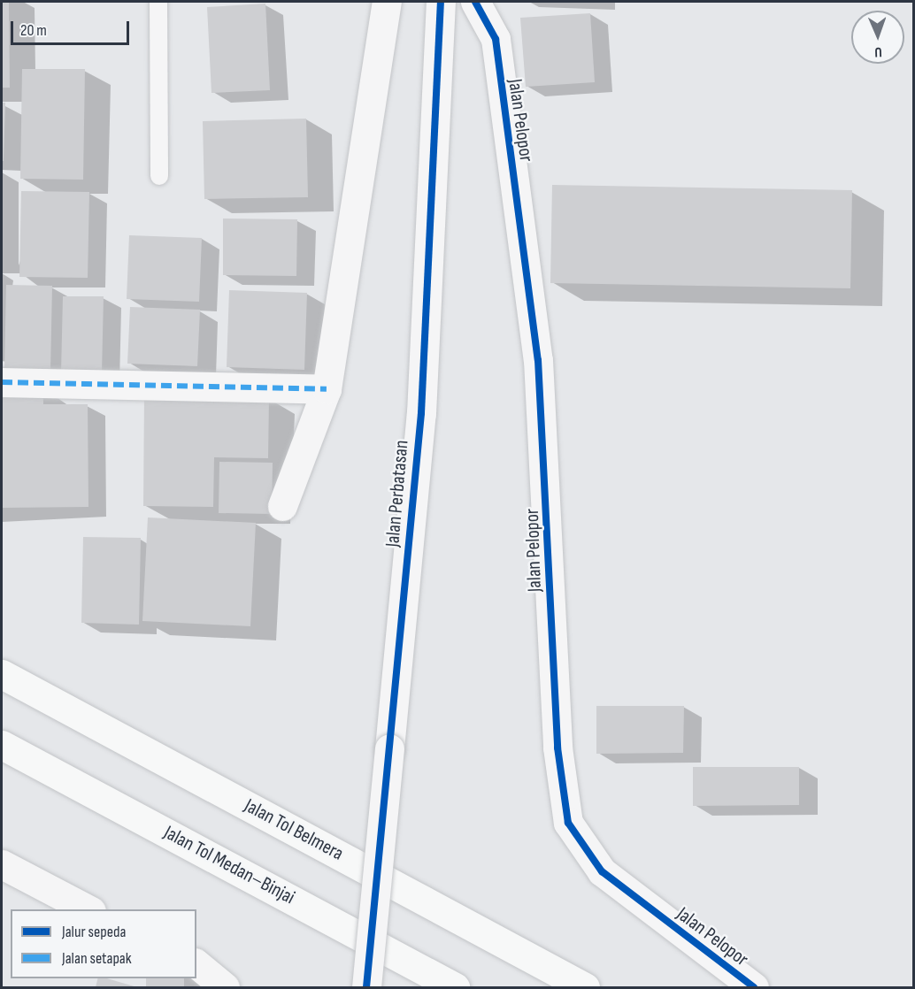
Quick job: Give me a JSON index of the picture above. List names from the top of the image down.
{
  "streets": {
    "highway": ["Jalan Tol Belmera", "Jalan Tol Medan–Binjai"],
    "street": ["Jalan Pelopor", "Jalan Perbatasan"]
  },
  "legend": ["Jalur sepeda", "Jalan setapak"],
  "scale_bar": "20 m",
  "north": "bottom"
}
